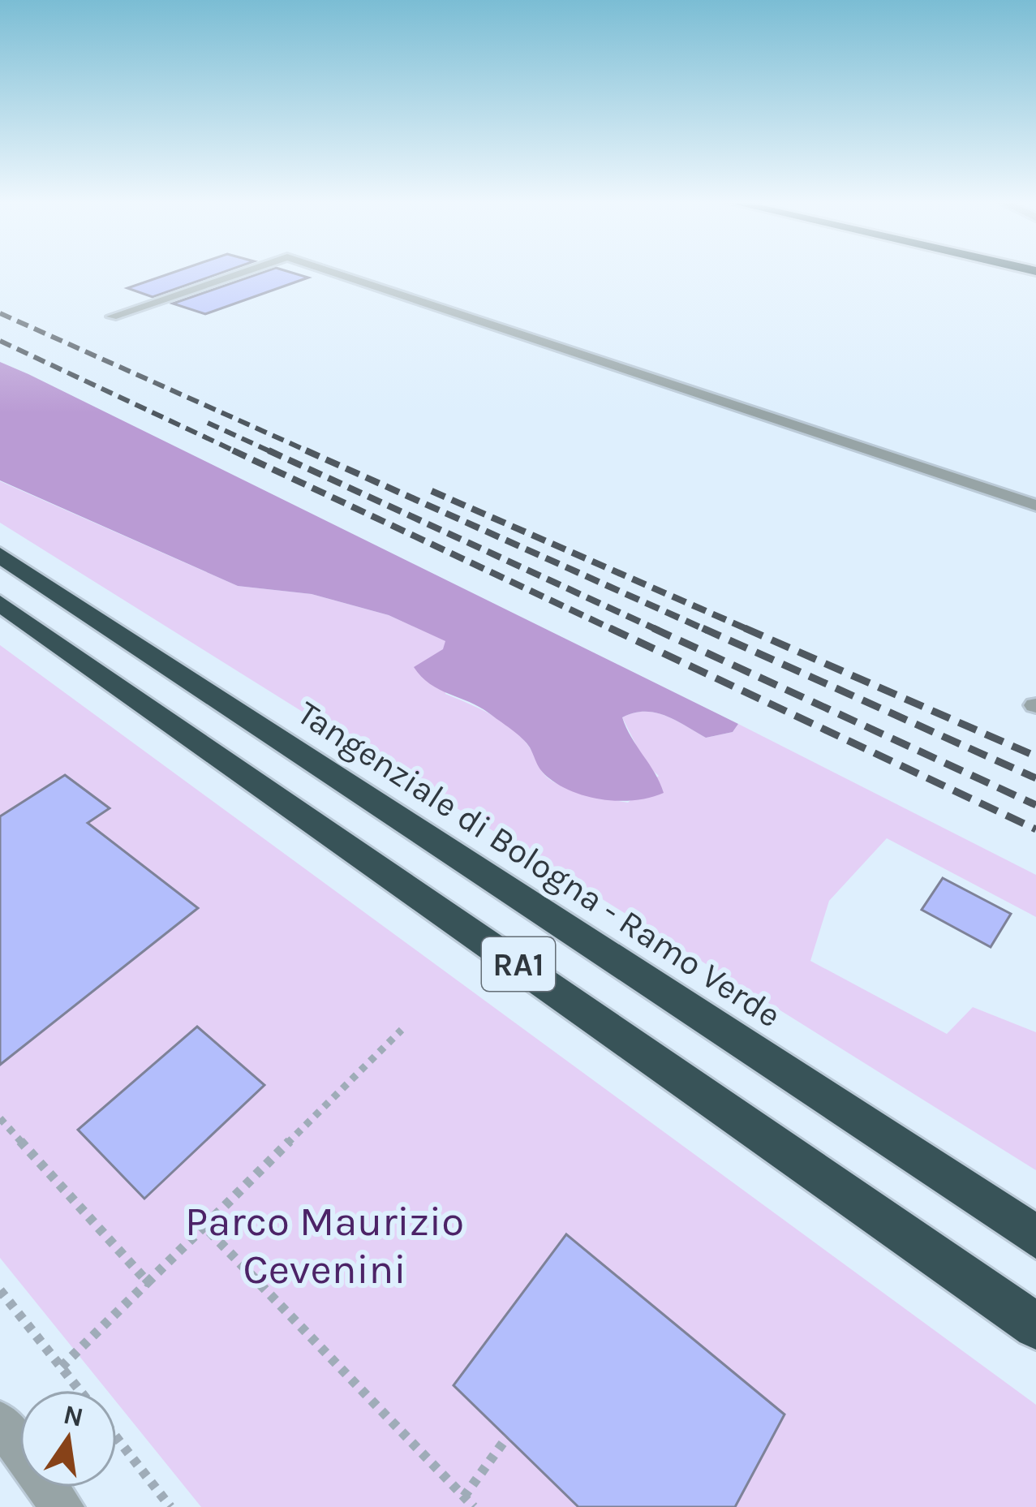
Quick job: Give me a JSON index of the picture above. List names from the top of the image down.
{
  "streets": {
    "highway": ["Tangenziale di Bologna - Ramo Verde", "RA1"]
  },
  "parks": ["Parco Maurizio Cevenini"],
  "north": "top"
}
